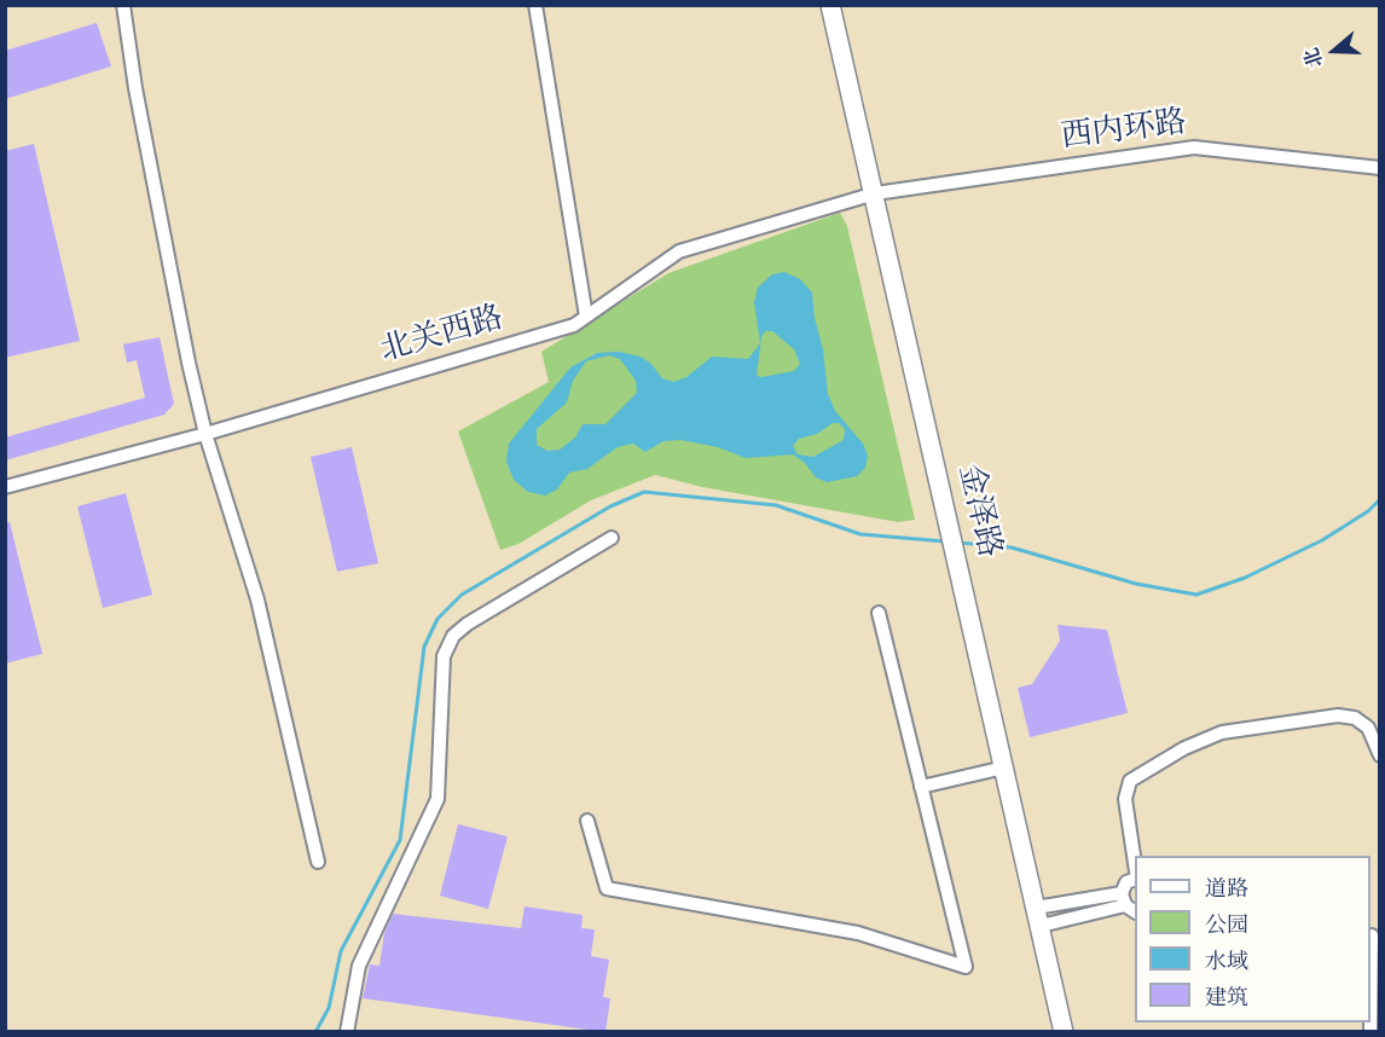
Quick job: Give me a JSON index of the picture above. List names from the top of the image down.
{
  "streets": {
    "main road": ["金泽路"],
    "street": ["西内环路", "北关西路"]
  },
  "crossings": [
    ["西内环路", "北关西路"],
    ["西内环路", "金泽路"],
    ["北关西路", "金泽路"]
  ],
  "legend": [
    "道路",
    "公园",
    "水域",
    "建筑"
  ],
  "north": "left"
}
